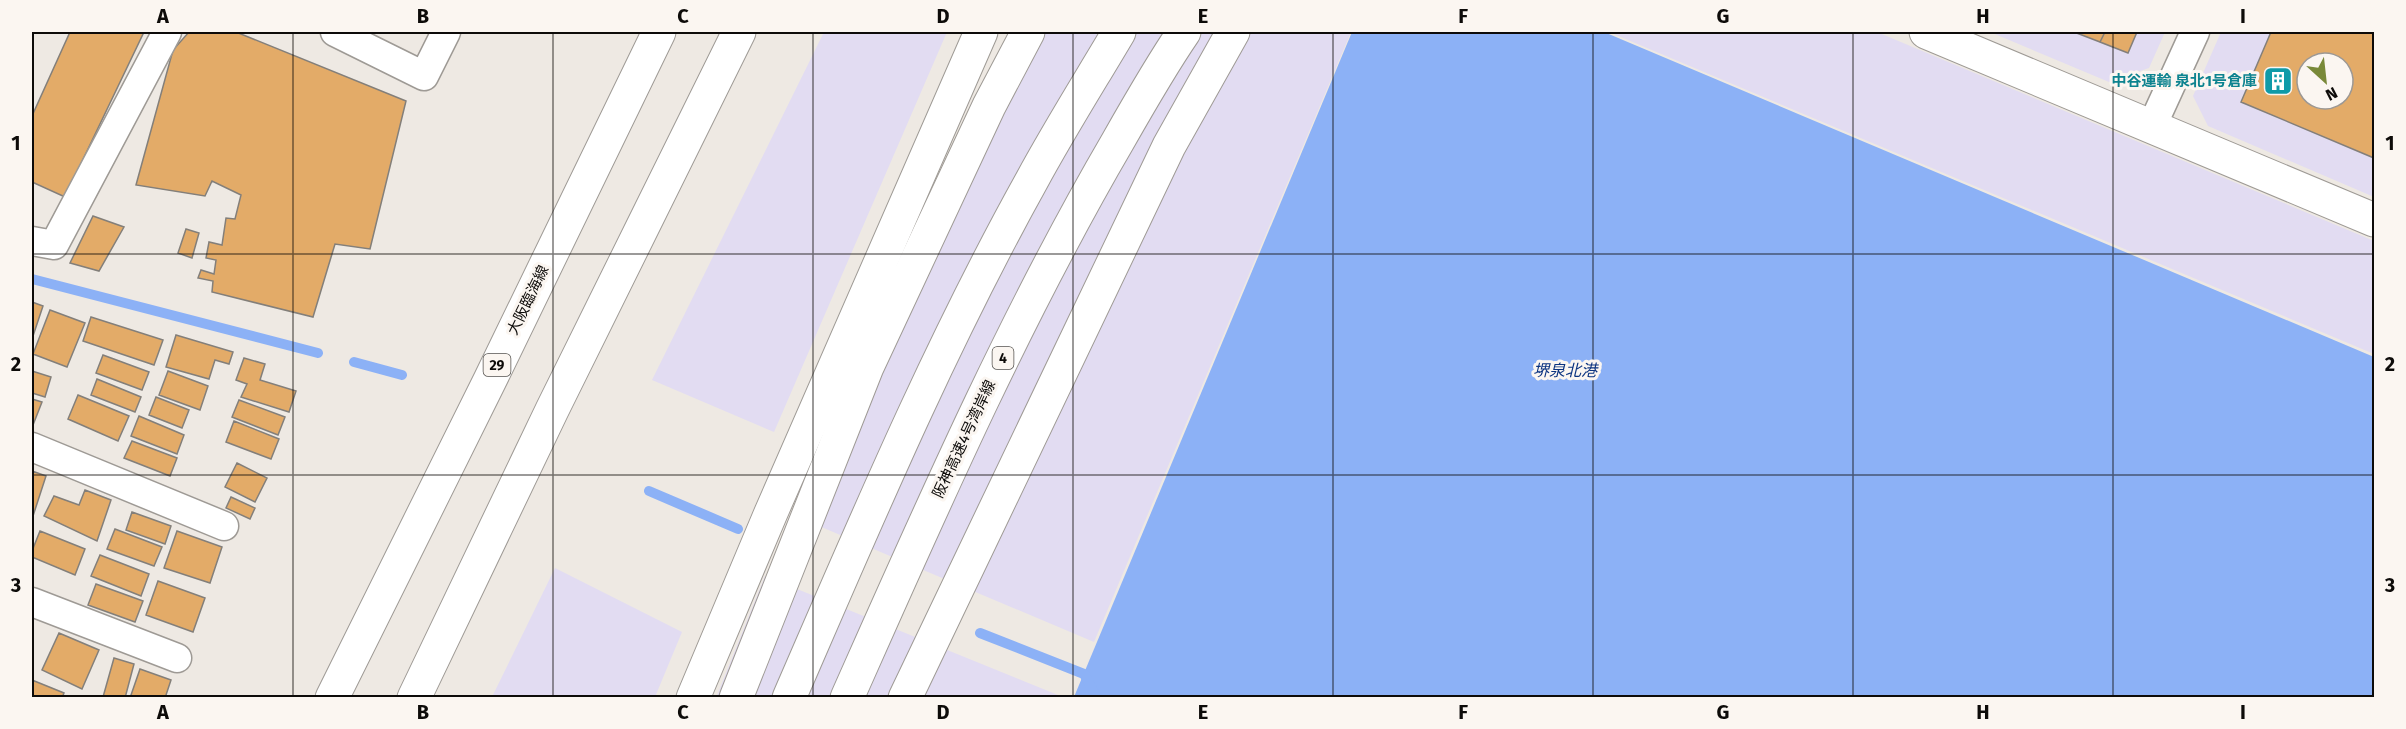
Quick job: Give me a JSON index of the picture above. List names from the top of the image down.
{
  "streets": {
    "main road": [
      "大阪臨海線",
      "4",
      "29",
      "阪神高速4号湾岸線"
    ]
  },
  "water": ["堺泉北港"],
  "places": {
    "building": ["中谷運輸 泉北1号倉庫"]
  },
  "north": "bottom right",
  "grid": {
    "columns": [
      "A",
      "B",
      "C",
      "D",
      "E",
      "F",
      "G",
      "H",
      "I"
    ],
    "rows": ["1", "2", "3"]
  }
}
